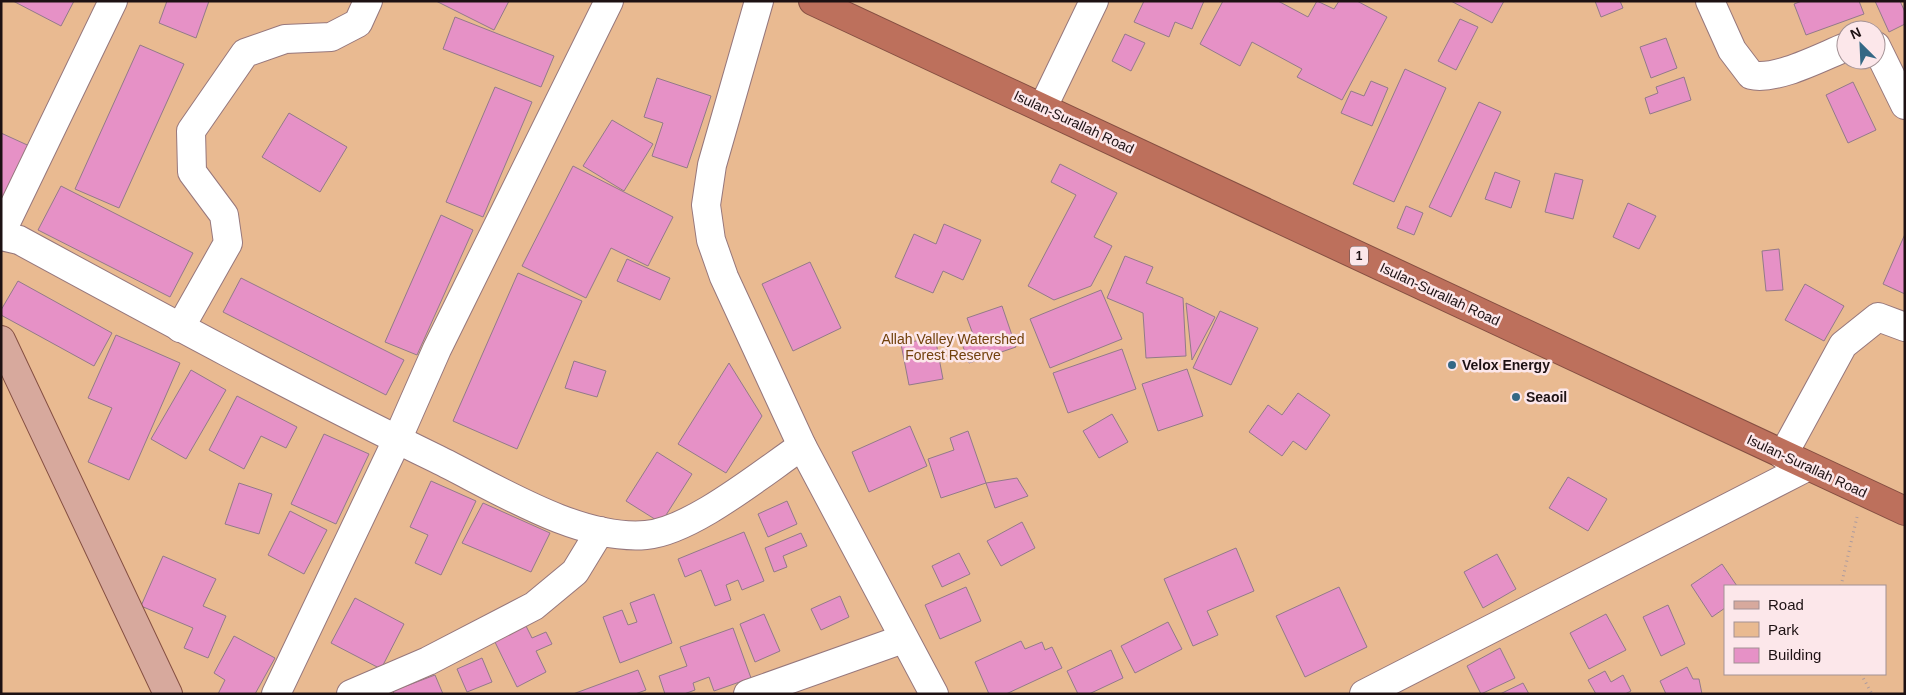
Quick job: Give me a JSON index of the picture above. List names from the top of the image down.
{
  "streets": {
    "highway": ["Isulan-Surallah Road", "1"]
  },
  "parks": ["Allah Valley Watershed Forest Reserve"],
  "places": ["Velox Energy", "Seaoil"],
  "legend": ["Road", "Park", "Building"],
  "north": "top left"
}
